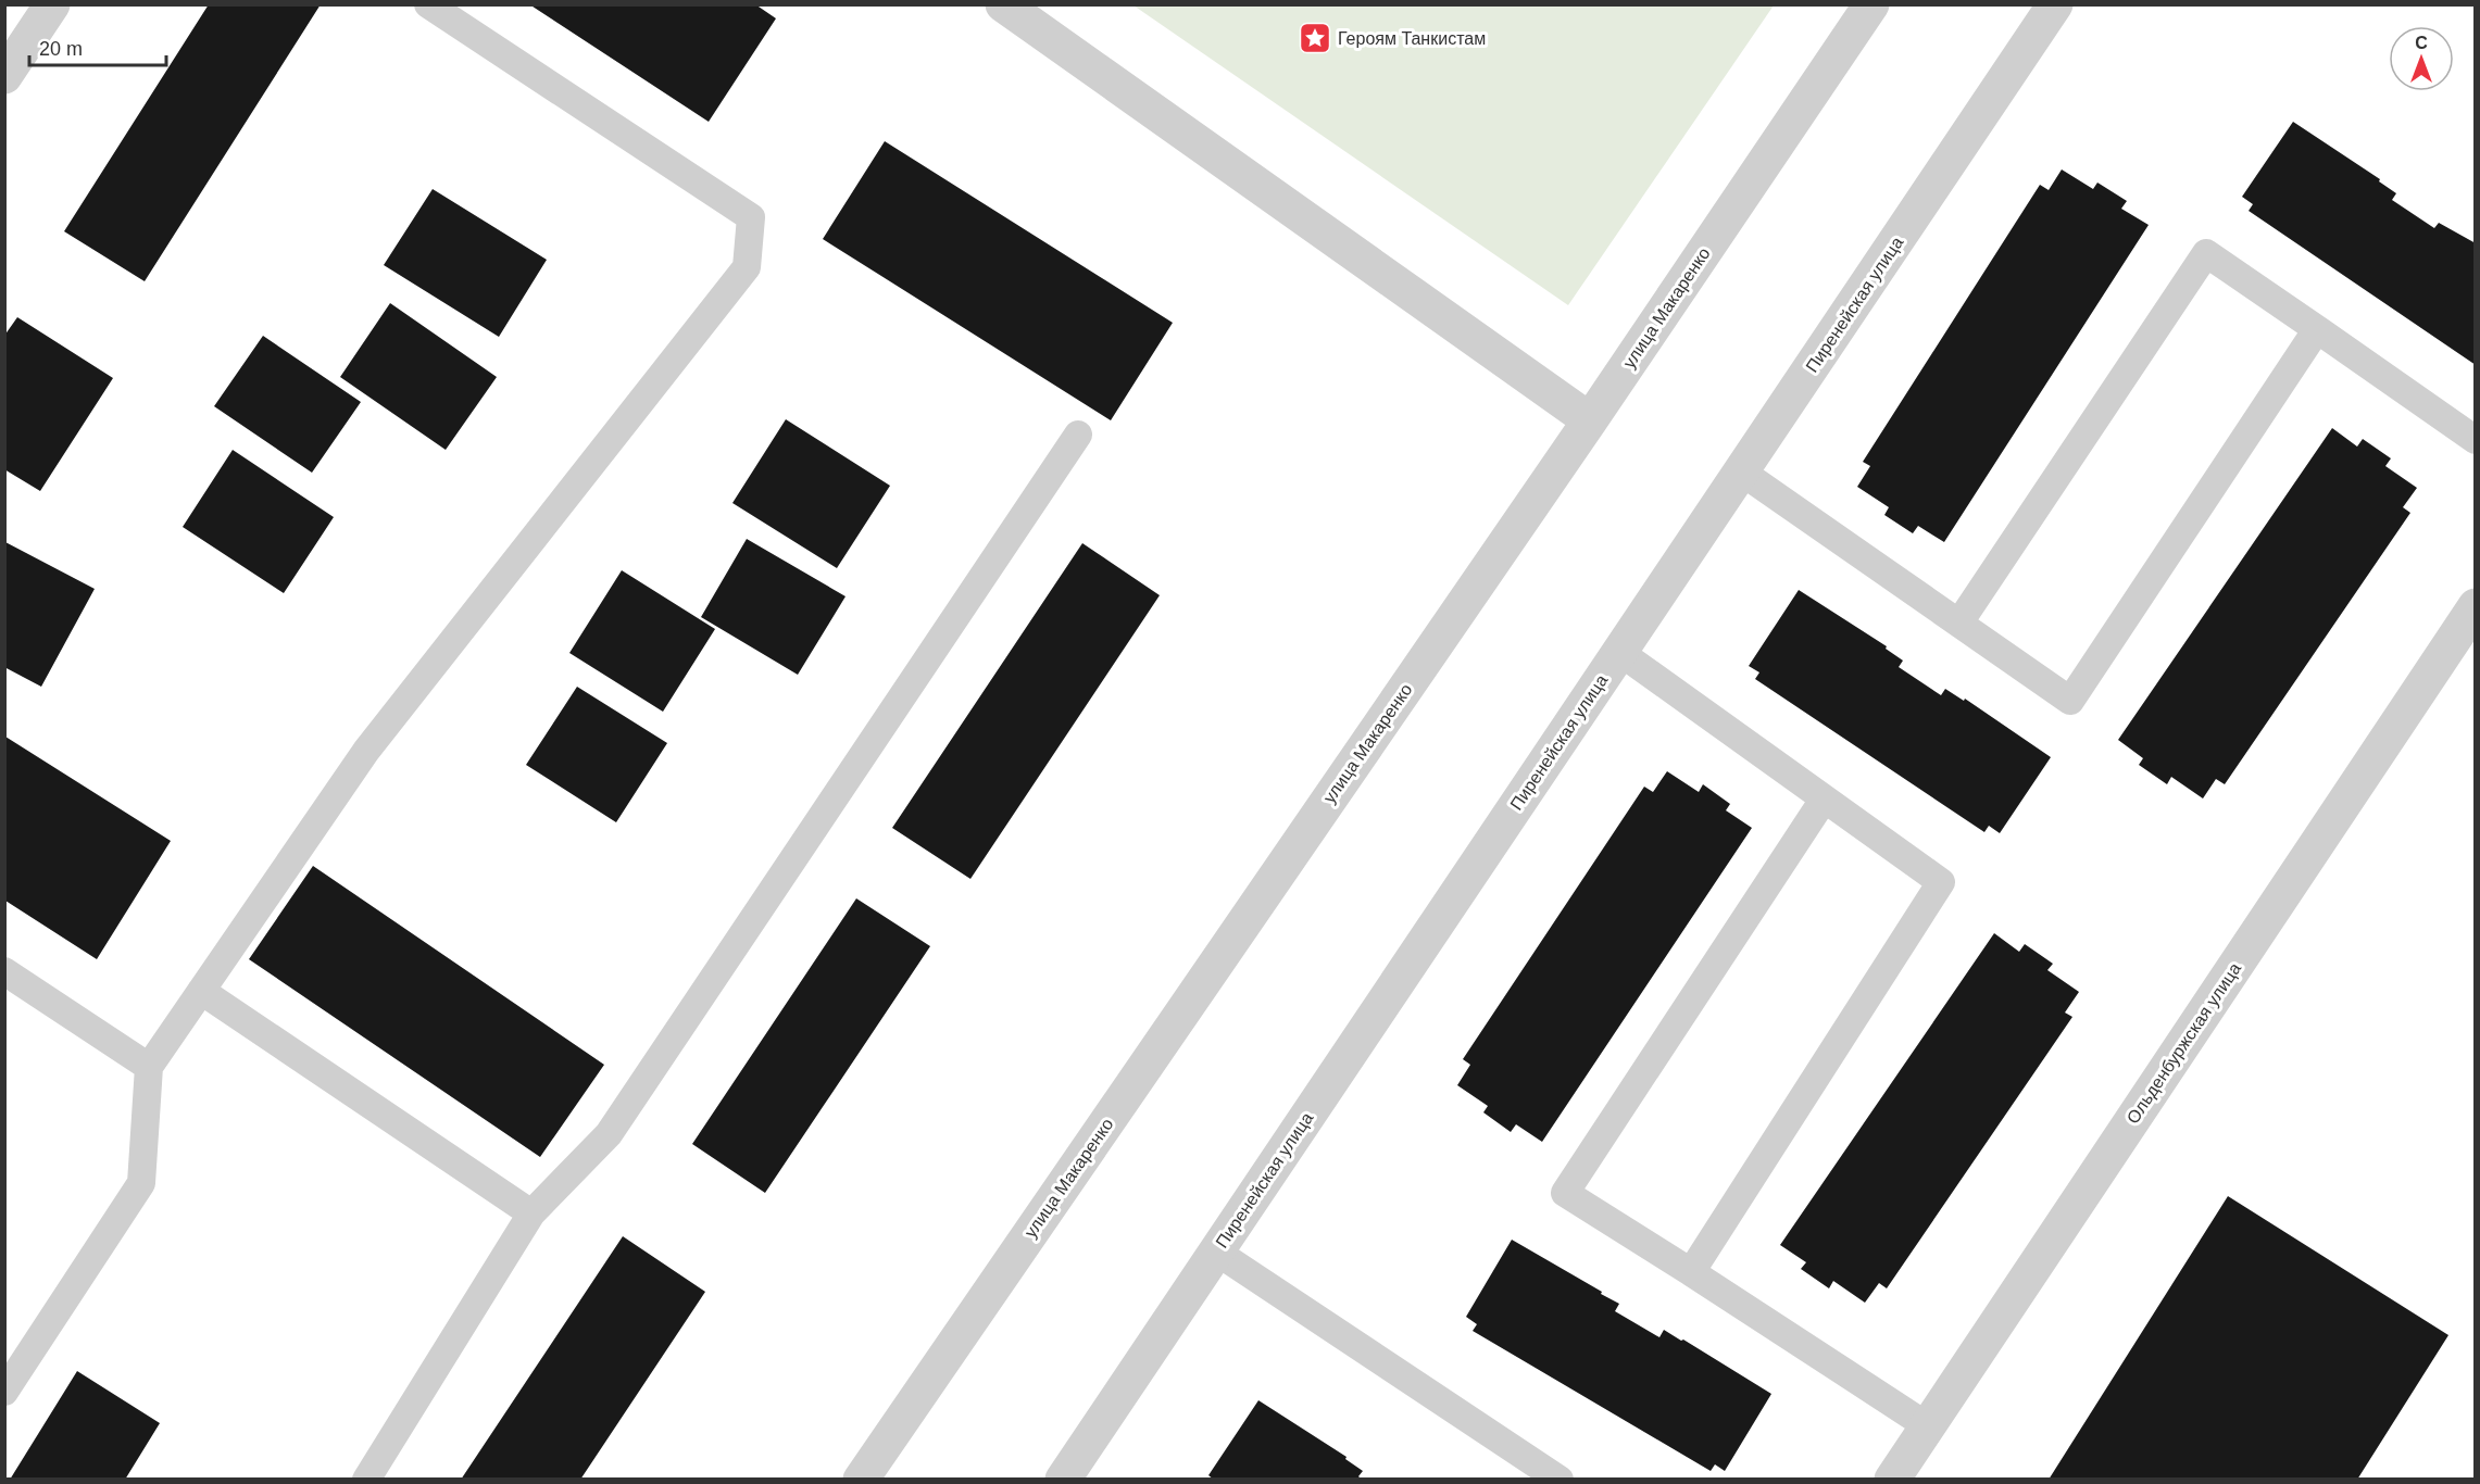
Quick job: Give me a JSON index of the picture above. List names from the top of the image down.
{
  "streets": {
    "street": ["Пиренейская улица", "улица Макаренко", "Ольденбуржская улица"]
  },
  "places": {
    "place": ["Героям Танкистам"]
  },
  "scale_bar": "20 m",
  "north": "top"
}
